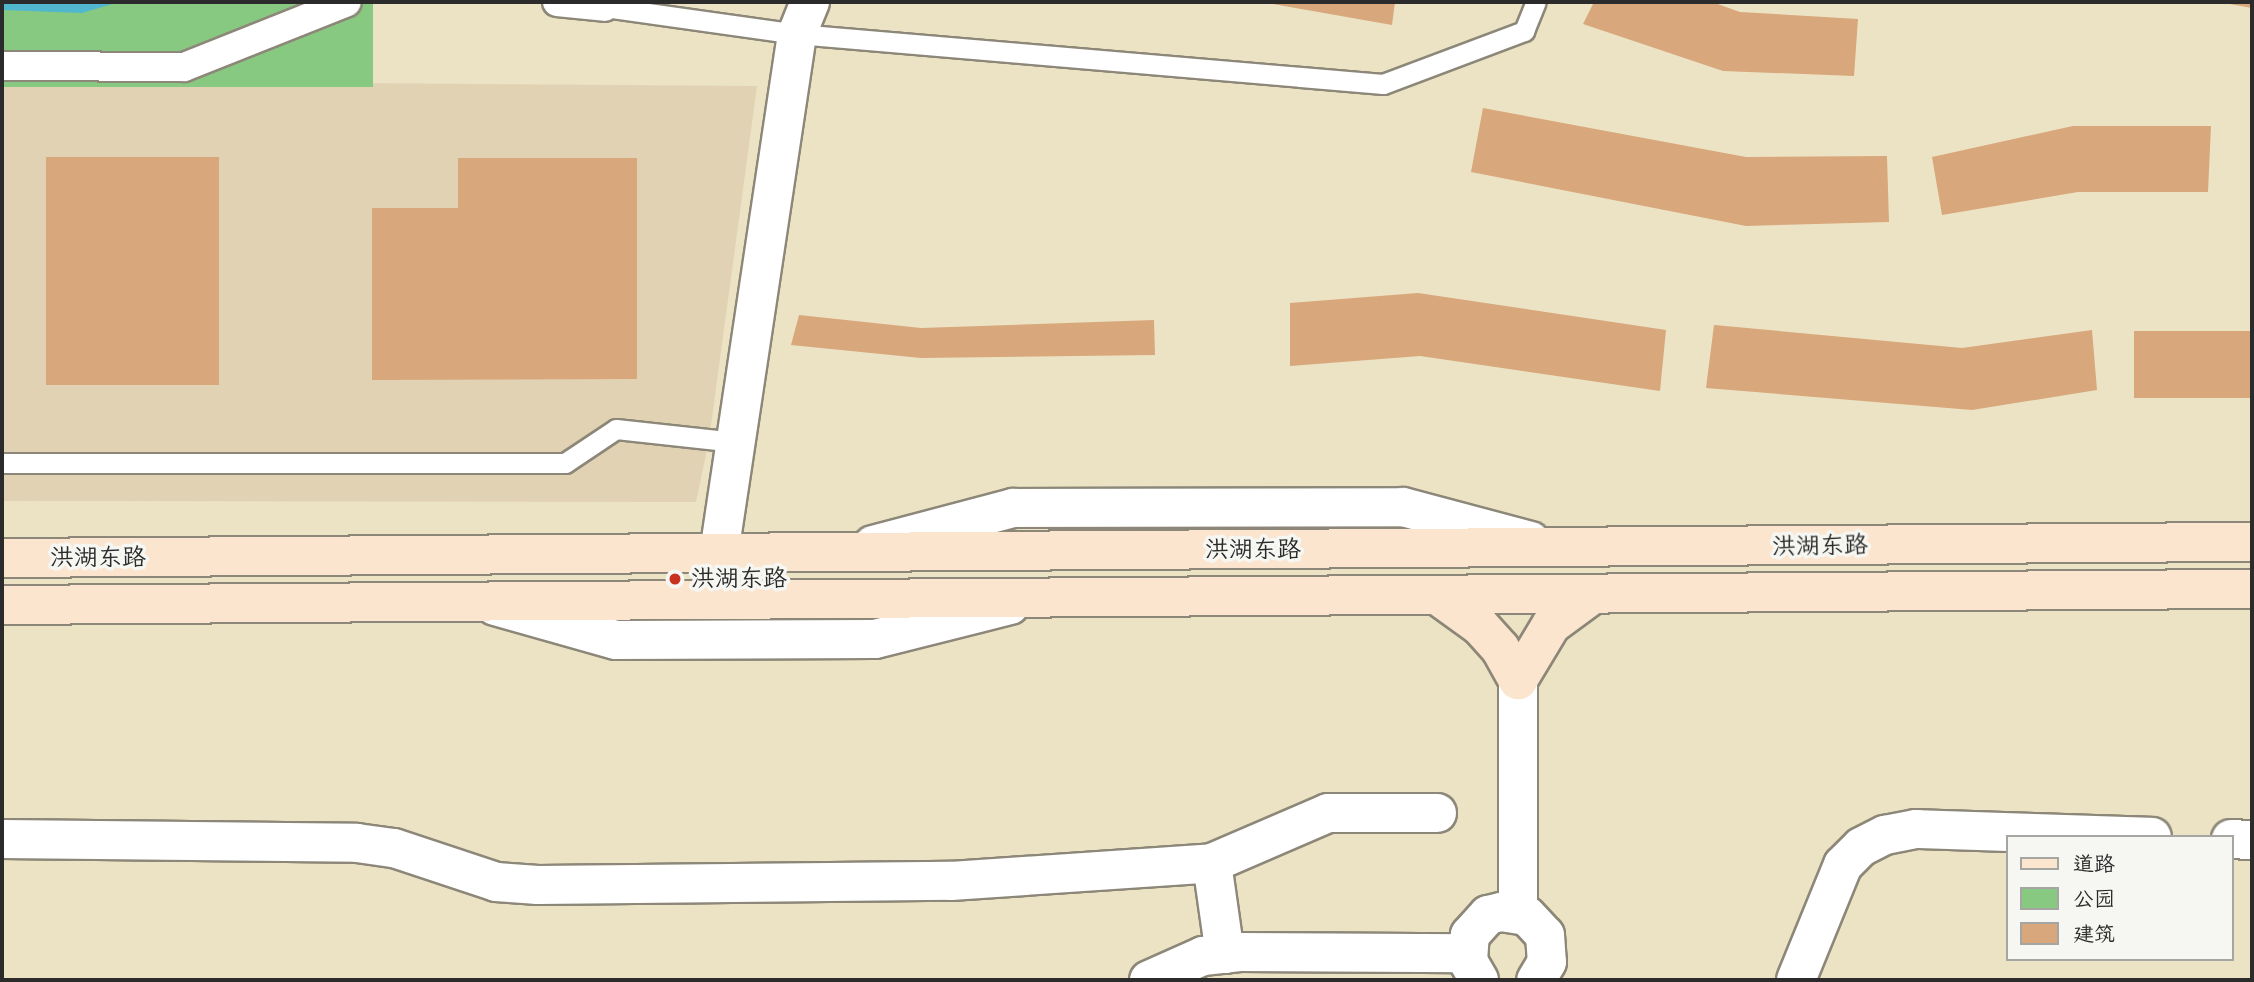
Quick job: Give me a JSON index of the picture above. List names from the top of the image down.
{
  "streets": {
    "main road": ["洪湖东路"]
  },
  "places": ["洪湖东路"],
  "legend": ["道路", "公园", "建筑"]
}
